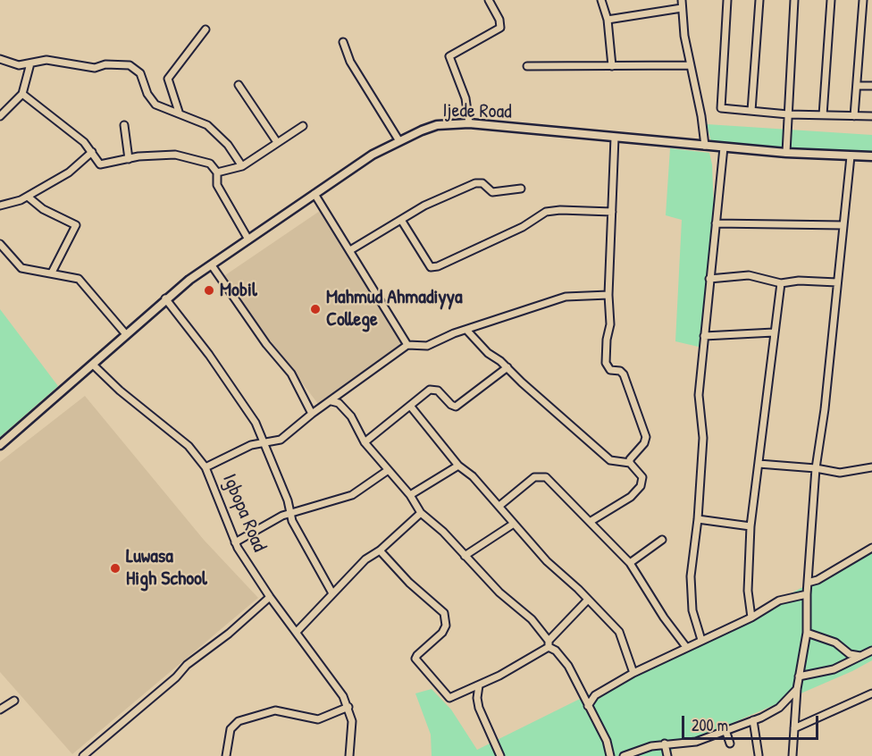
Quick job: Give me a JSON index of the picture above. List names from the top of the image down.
{
  "streets": {
    "main road": ["Ijede Road"],
    "street": ["Igbopa Road"]
  },
  "crossings": [
    ["Ijede Road", "Igbopa Road"]
  ],
  "places": ["Mobil", "Mahmud Ahmadiyya College", "Luwasa High School"],
  "scale_bar": "200 m"
}
